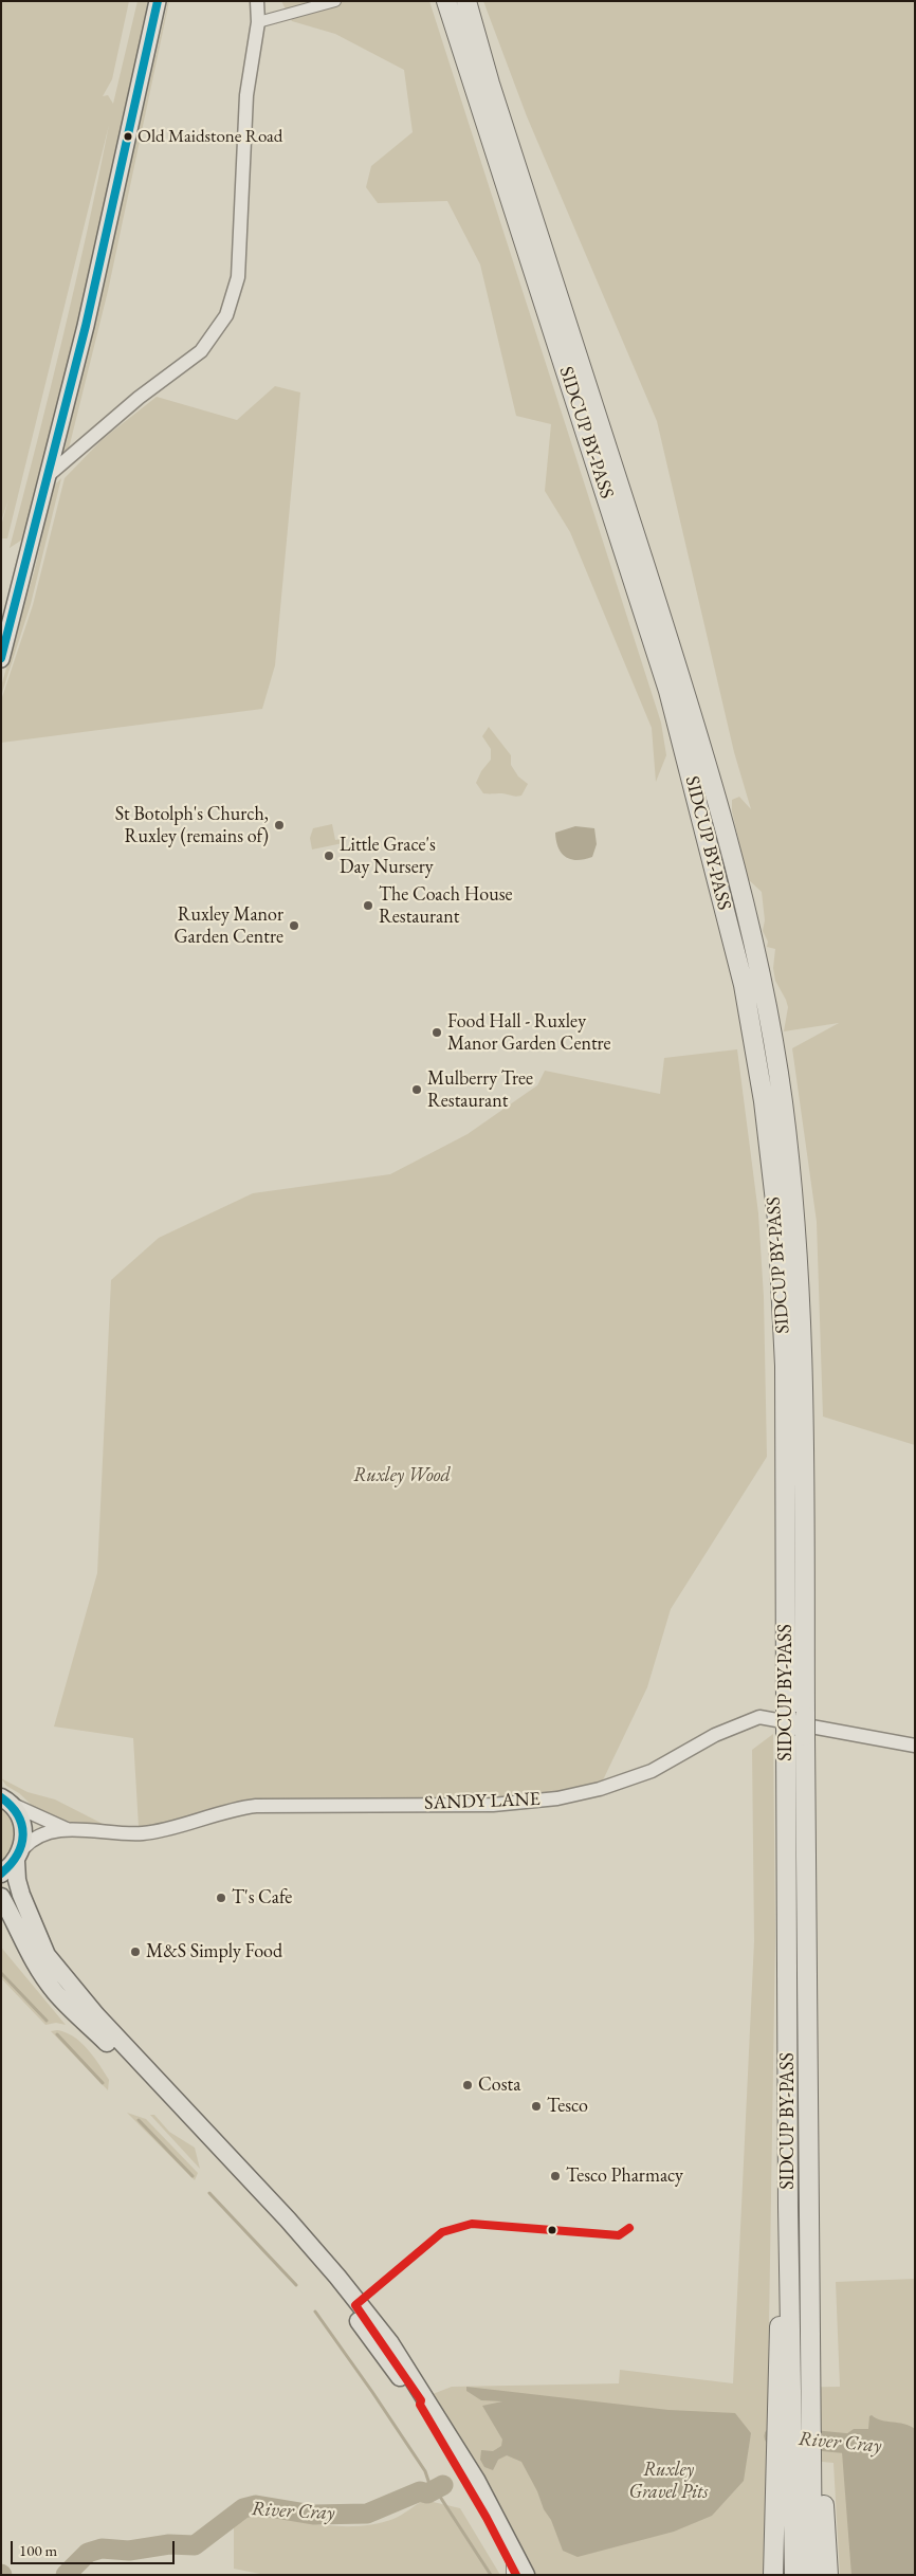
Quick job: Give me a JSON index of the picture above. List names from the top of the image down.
{
  "streets": {
    "highway": ["SIDCUP BY-PASS"],
    "street": ["SANDY LANE"]
  },
  "water": ["River Cray"],
  "parks": ["Ruxley Wood", "Ruxley Gravel Pits"],
  "places": [
    "Old Maidstone Road",
    "St Botolph's Church, Ruxley (remains of)",
    "Little Grace's Day Nursery",
    "The Coach House Restaurant",
    "Ruxley Manor Garden Centre",
    "Food Hall - Ruxley Manor Garden Centre",
    "Mulberry Tree Restaurant",
    "T's Cafe",
    "M&S Simply Food",
    "Costa",
    "Tesco",
    "Tesco Pharmacy"
  ],
  "scale_bar": "100 m"
}
